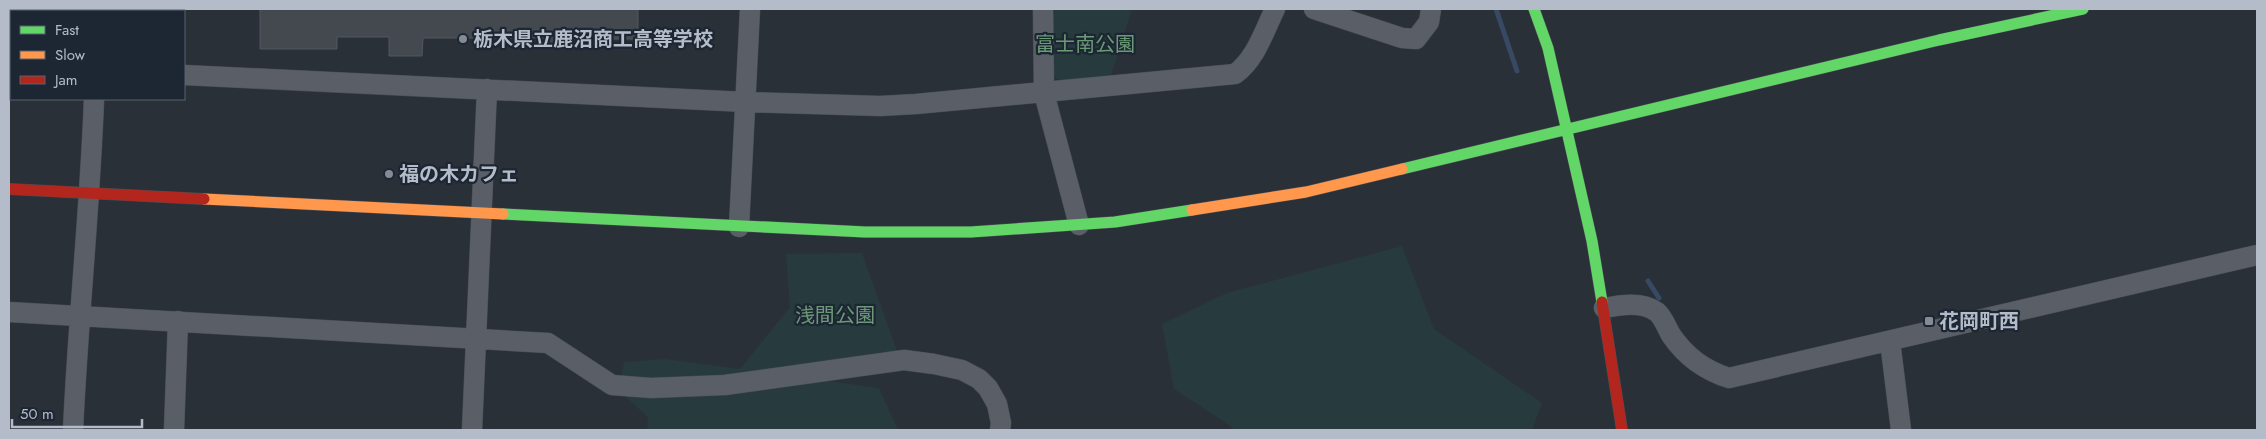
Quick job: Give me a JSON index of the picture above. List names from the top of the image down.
{
  "parks": ["富士南公園", "浅間公園"],
  "places": {
    "other": ["栃木県立鹿沼商工高等学校", "福の木カフェ"],
    "transit": ["花岡町西"]
  },
  "legend": ["Fast", "Slow", "Jam"],
  "scale_bar": "50 m"
}
